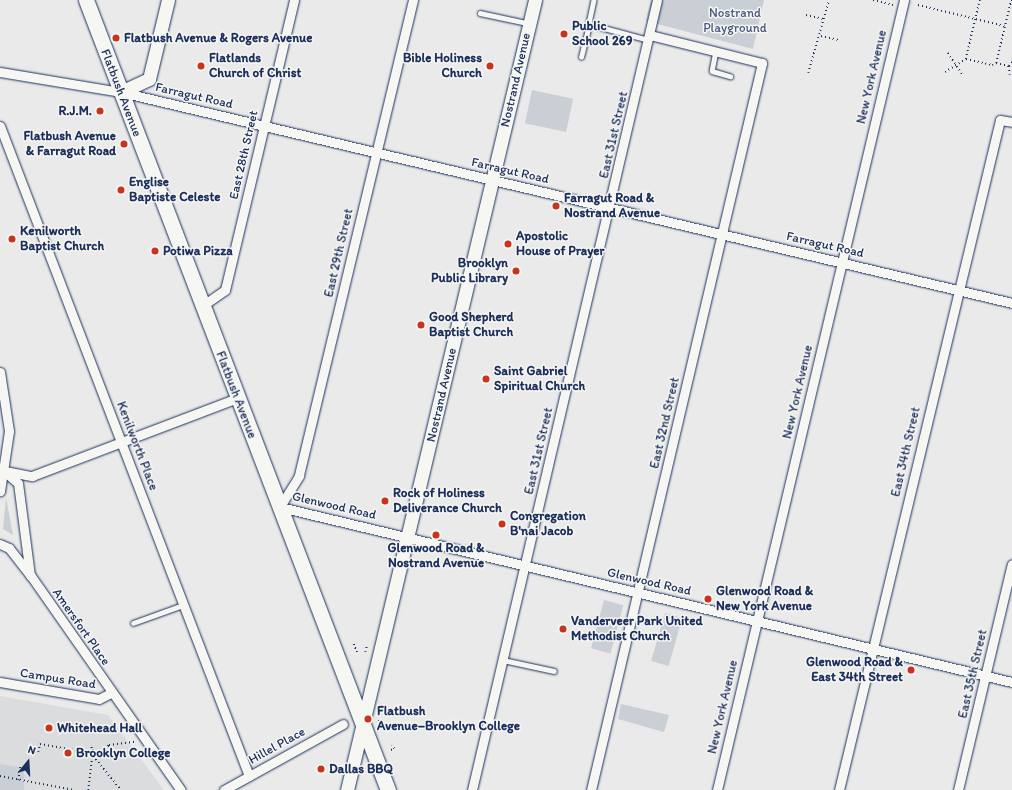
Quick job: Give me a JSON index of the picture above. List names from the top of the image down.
{
  "streets": {
    "main road": ["Nostrand Avenue", "Flatbush Avenue"],
    "street": [
      "New York Avenue",
      "Farragut Road",
      "East 31st Street",
      "East 28th Street",
      "East 29th Street",
      "East 32nd Street",
      "Kenilworth Place",
      "East 34th Street",
      "Glenwood Road",
      "Amersfort Place",
      "East 35th Street",
      "Campus Road",
      "Hillel Place"
    ]
  },
  "crossings": [
    ["New York Avenue", "Farragut Road"],
    ["New York Avenue", "Glenwood Road"],
    ["Nostrand Avenue", "Flatbush Avenue"],
    ["Nostrand Avenue", "Farragut Road"],
    ["Nostrand Avenue", "Glenwood Road"],
    ["Flatbush Avenue", "Farragut Road"],
    ["Flatbush Avenue", "East 28th Street"],
    ["Flatbush Avenue", "East 29th Street"],
    ["Flatbush Avenue", "Glenwood Road"],
    ["Farragut Road", "East 31st Street"],
    ["Farragut Road", "East 28th Street"],
    ["Farragut Road", "East 29th Street"],
    ["Farragut Road", "East 32nd Street"],
    ["Farragut Road", "East 34th Street"],
    ["East 31st Street", "Glenwood Road"],
    ["East 29th Street", "Glenwood Road"],
    ["East 32nd Street", "Glenwood Road"],
    ["Kenilworth Place", "Hillel Place"],
    ["East 34th Street", "Glenwood Road"],
    ["Glenwood Road", "East 35th Street"],
    ["Amersfort Place", "Campus Road"]
  ],
  "parks": ["Nostrand Playground"],
  "places": [
    "Public School 269",
    "Flatbush Avenue & Rogers Avenue",
    "Flatlands Church of Christ",
    "Bible Holiness Church",
    "R.J.M.",
    "Flatbush Avenue & Farragut Road",
    "Englise Baptiste Celeste",
    "Farragut Road & Nostrand Avenue",
    "Kenilworth Baptist Church",
    "Apostolic House of Prayer",
    "Potiwa Pizza",
    "Brooklyn Public Library",
    "Good Shepherd Baptist Church",
    "Saint Gabriel Spiritual Church",
    "Rock of Holiness Deliverance Church",
    "Congregation B'nai Jacob",
    "Glenwood Road & Nostrand Avenue",
    "Glenwood Road & New York Avenue",
    "Vanderveer Park United Methodist Church",
    "Glenwood Road & East 34th Street",
    "Flatbush Avenue–Brooklyn College",
    "Whitehead Hall",
    "Brooklyn College",
    "Dallas BBQ"
  ],
  "north": "top"
}
